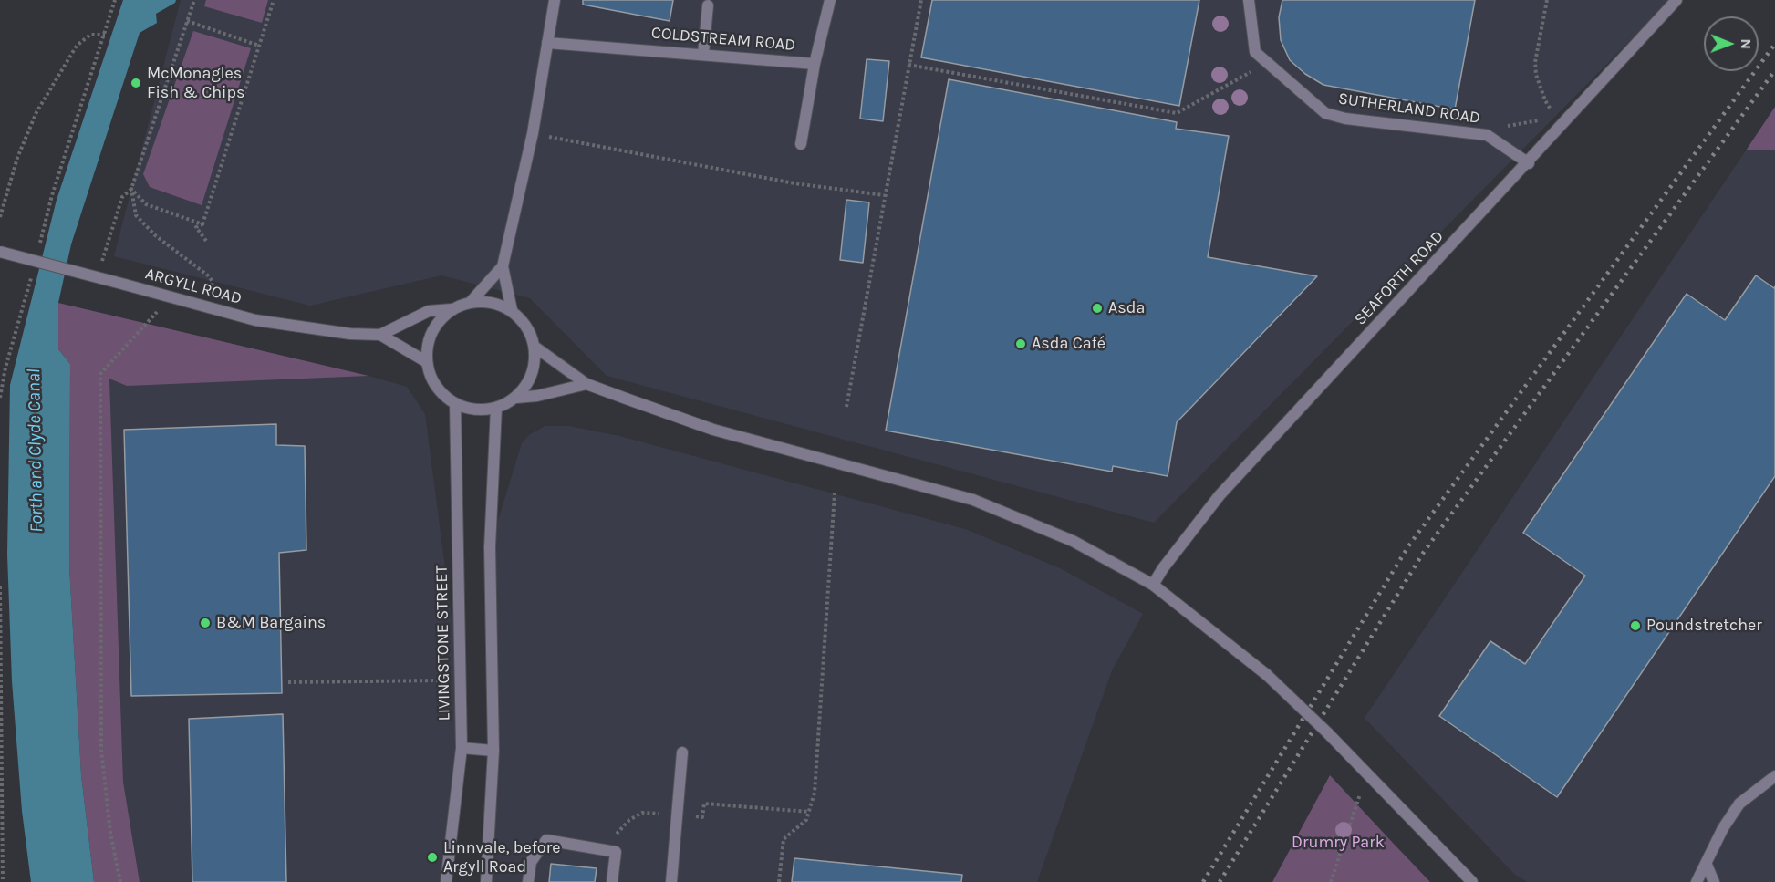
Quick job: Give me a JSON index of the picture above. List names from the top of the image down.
{
  "streets": {
    "street": [
      "COLDSTREAM ROAD",
      "SUTHERLAND ROAD",
      "SEAFORTH ROAD",
      "ARGYLL ROAD",
      "LIVINGSTONE STREET"
    ]
  },
  "crossings": [
    ["SUTHERLAND ROAD", "SEAFORTH ROAD"],
    ["ARGYLL ROAD", "LIVINGSTONE STREET"]
  ],
  "water": ["Forth and Clyde Canal"],
  "parks": ["Drumry Park"],
  "places": [
    "McMonagles Fish & Chips",
    "Asda",
    "Asda Café",
    "B&M Bargains",
    "Poundstretcher",
    "Linnvale, before Argyll Road"
  ],
  "north": "right"
}
